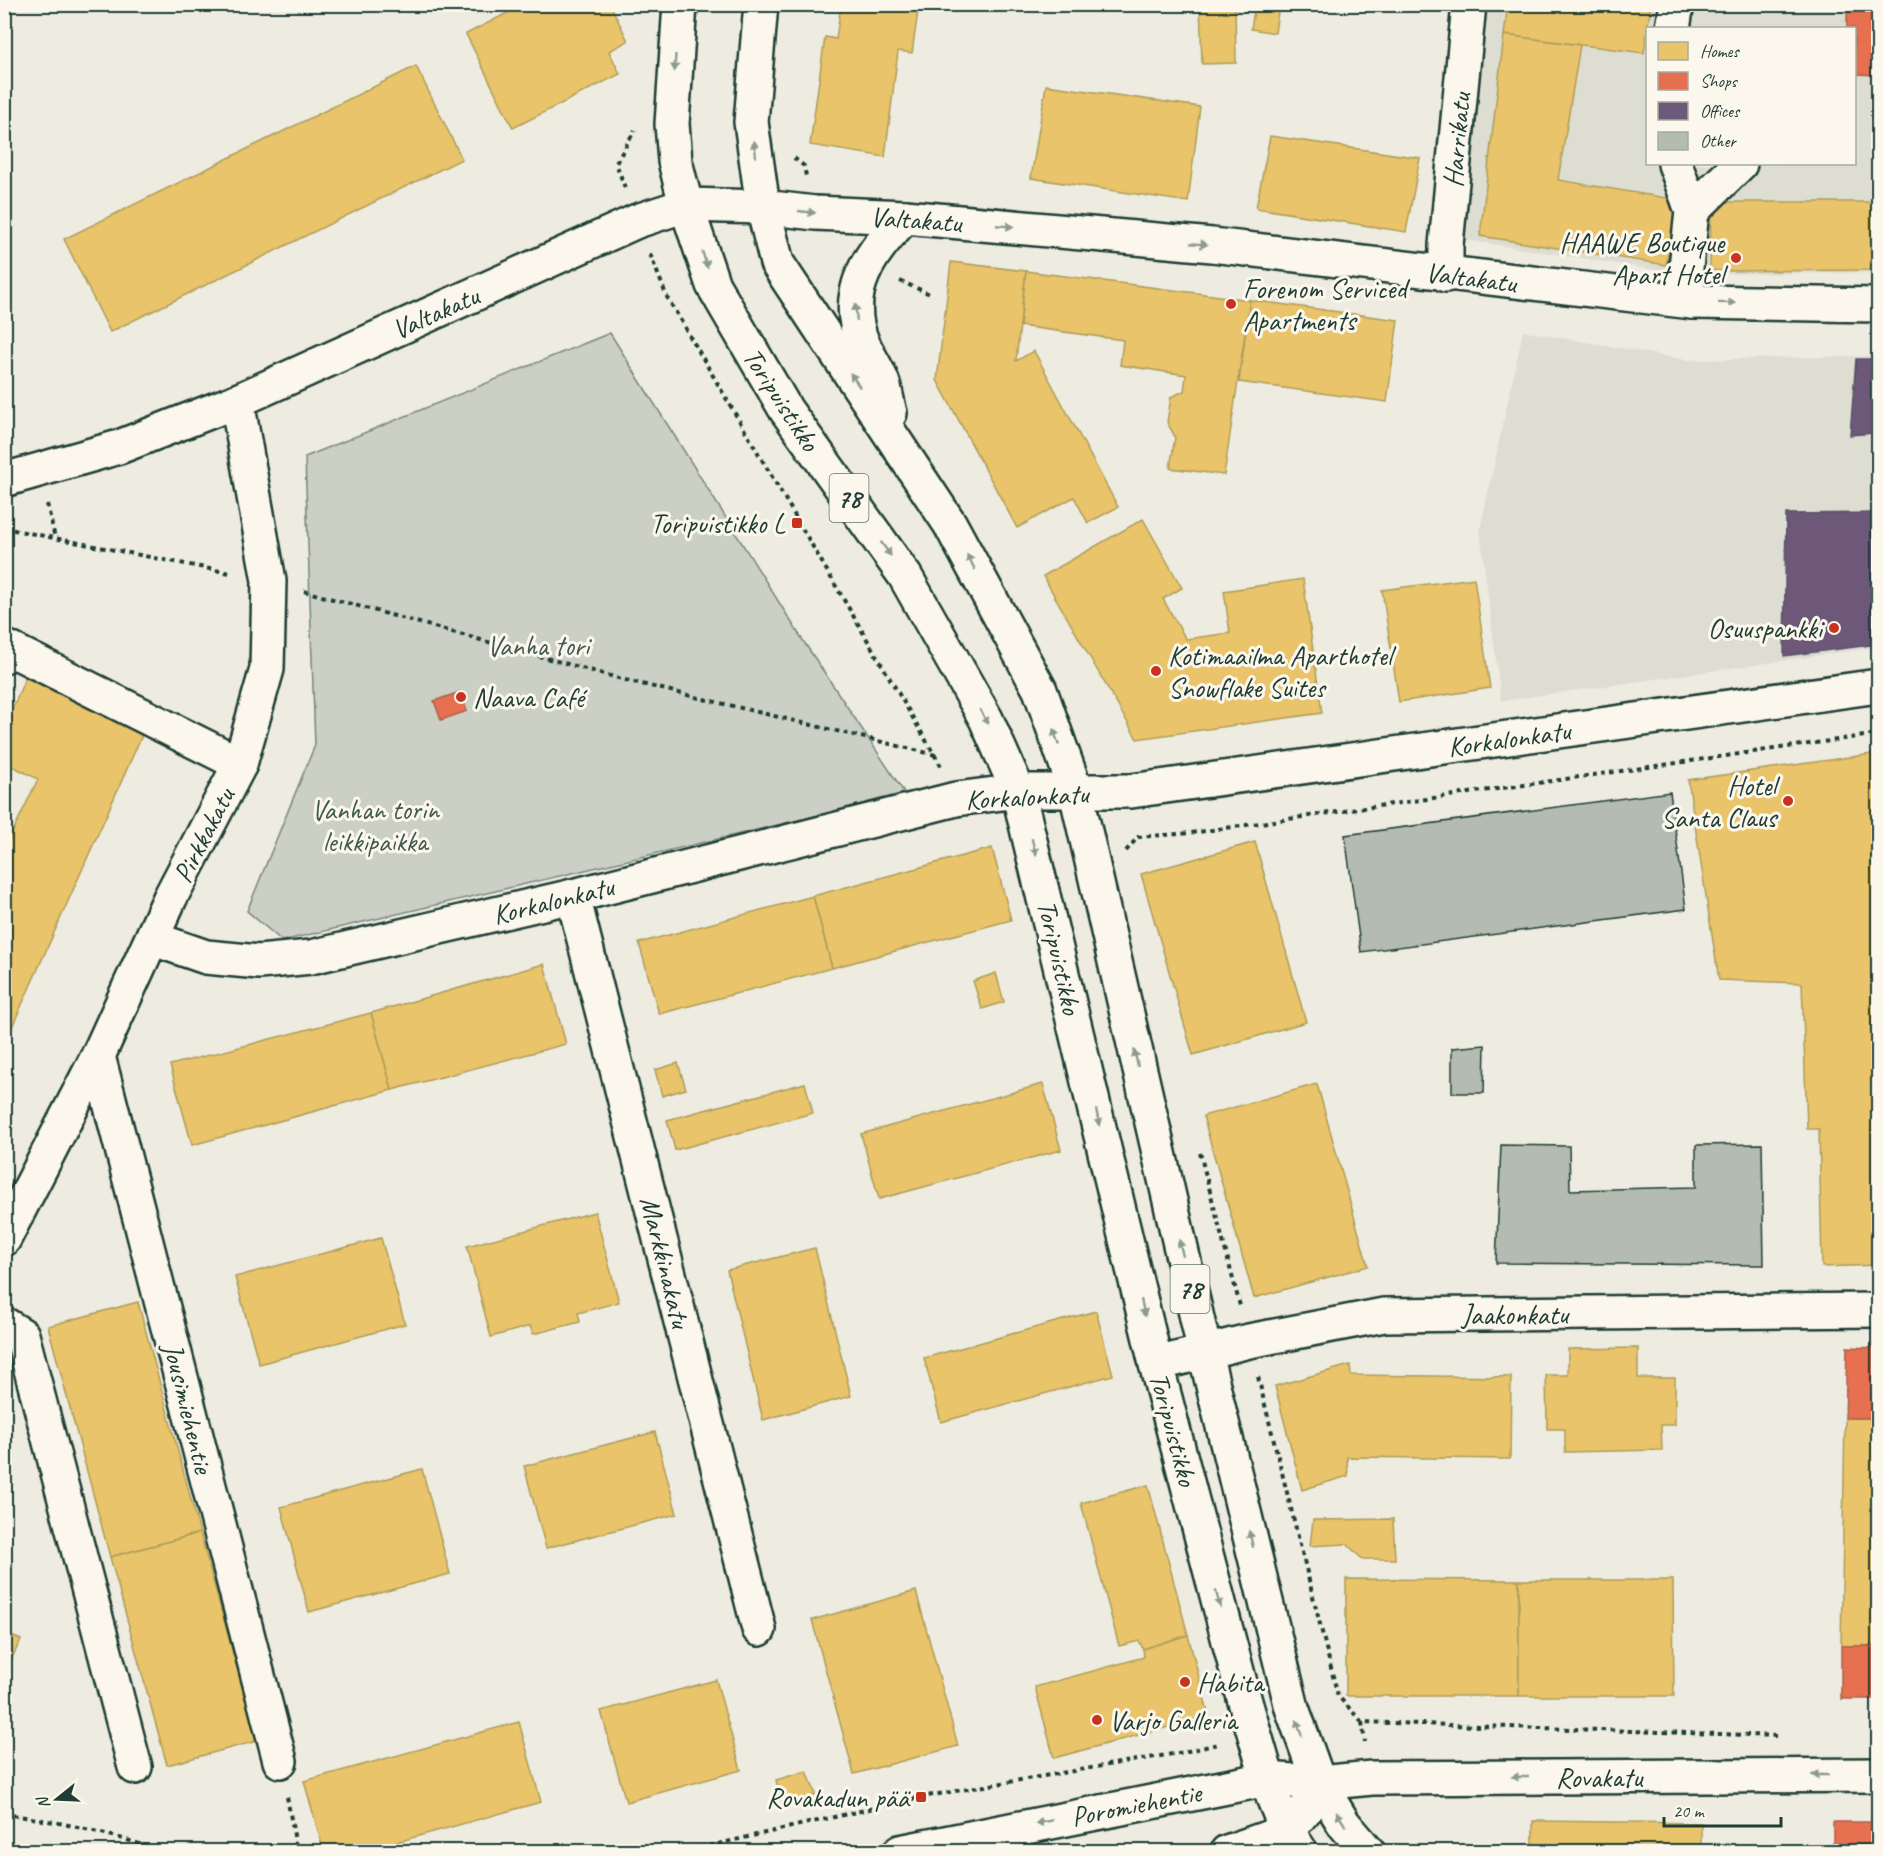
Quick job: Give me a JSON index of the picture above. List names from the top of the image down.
{
  "streets": {
    "street": [
      "Harrikatu",
      "Valtakatu",
      "Toripuistikko",
      "78",
      "Korkalonkatu",
      "Pirkkakatu",
      "Markkinakatu",
      "Jaakonkatu",
      "Jousimiehentie",
      "Rovakatu",
      "Poromiehentie"
    ]
  },
  "crossings": [
    ["Harrikatu", "Valtakatu"],
    ["Valtakatu", "Toripuistikko"],
    ["Valtakatu", "78"],
    ["Valtakatu", "Pirkkakatu"],
    ["Toripuistikko", "78"],
    ["Toripuistikko", "Korkalonkatu"],
    ["Toripuistikko", "Jaakonkatu"],
    ["Toripuistikko", "Rovakatu"],
    ["Toripuistikko", "Poromiehentie"],
    ["Korkalonkatu", "Pirkkakatu"],
    ["Korkalonkatu", "Markkinakatu"],
    ["Pirkkakatu", "Jousimiehentie"],
    ["Jaakonkatu", "Rovakatu"],
    ["Rovakatu", "Poromiehentie"]
  ],
  "one_way": ["Valtakatu", "Rovakatu", "Poromiehentie"],
  "parks": ["Vanha tori", "Vanhan torin leikkipaikka"],
  "places": {
    "other": [
      "HAAWE Boutique Apart Hotel",
      "Forenom Serviced Apartments",
      "Osuuspankki",
      "Kotimaailma Aparthotel Snowflake Suites",
      "Naava Café",
      "Hotel Santa Claus",
      "Habita",
      "Varjo Galleria"
    ],
    "transit": ["Toripuistikko L", "Rovakadun pää"]
  },
  "legend": [
    "Homes",
    "Shops",
    "Offices",
    "Other"
  ],
  "scale_bar": "20 m",
  "north": "left"
}
